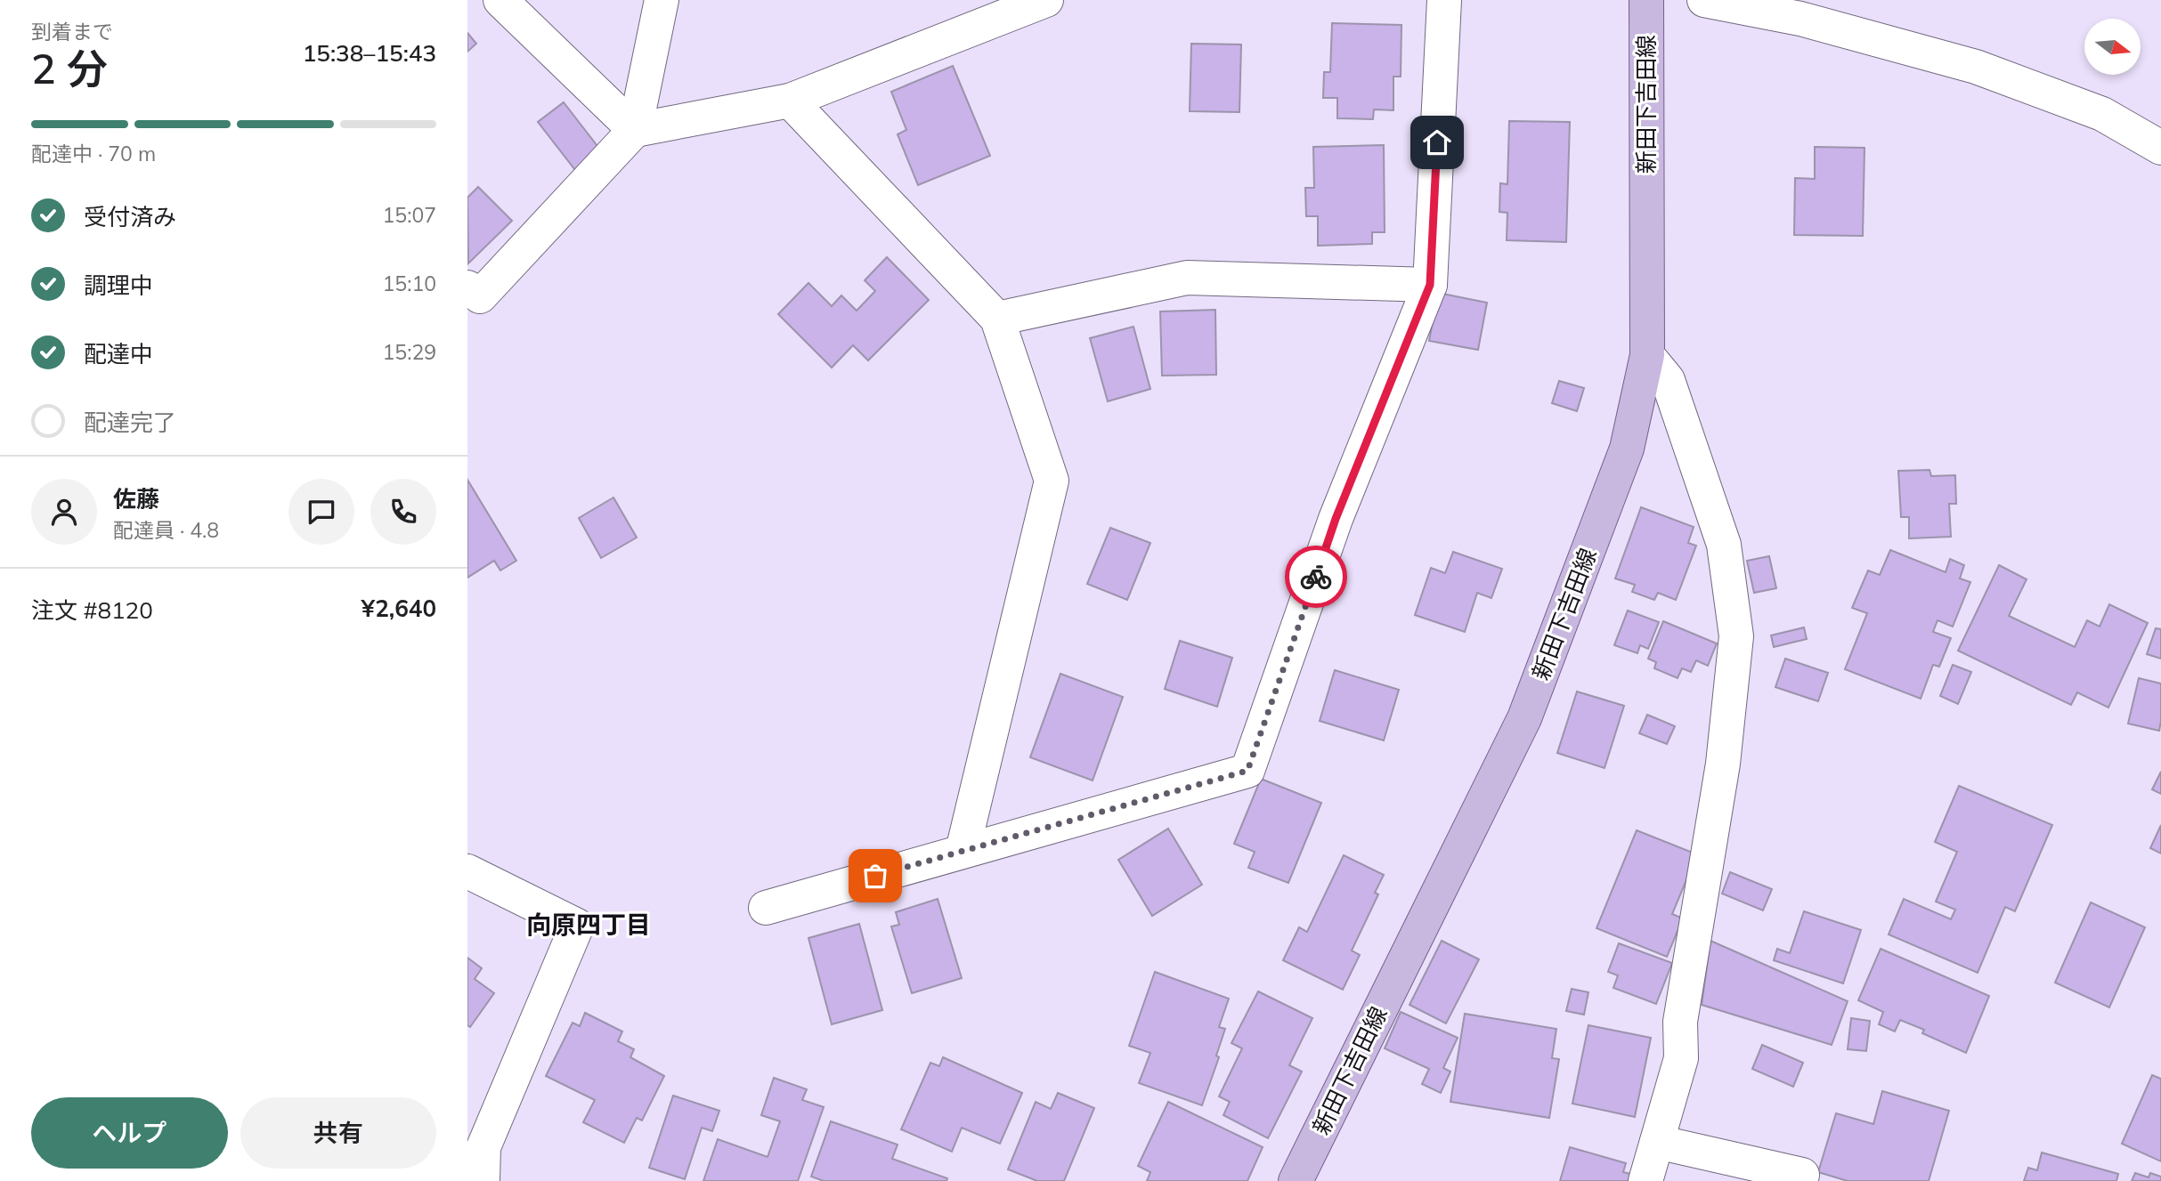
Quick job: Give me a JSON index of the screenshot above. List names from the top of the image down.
{
  "streets": {
    "main road": ["新田下吉田線"]
  },
  "districts": ["向原四丁目"],
  "north": "right",
  "page": {
    "heading": ["2 分", "到着まで", "15:38–15:43"],
    "panel": [
      "佐藤",
      "配達員 · 4.8",
      "注文 #8120",
      "¥2,640"
    ],
    "bar": "配達中 · 70 m",
    "list": [
      ["受付済み", "15:07"],
      ["調理中", "15:10"],
      ["配達中", "15:29"],
      "配達完了"
    ],
    "buttons": ["ヘルプ", "共有"]
  }
}
